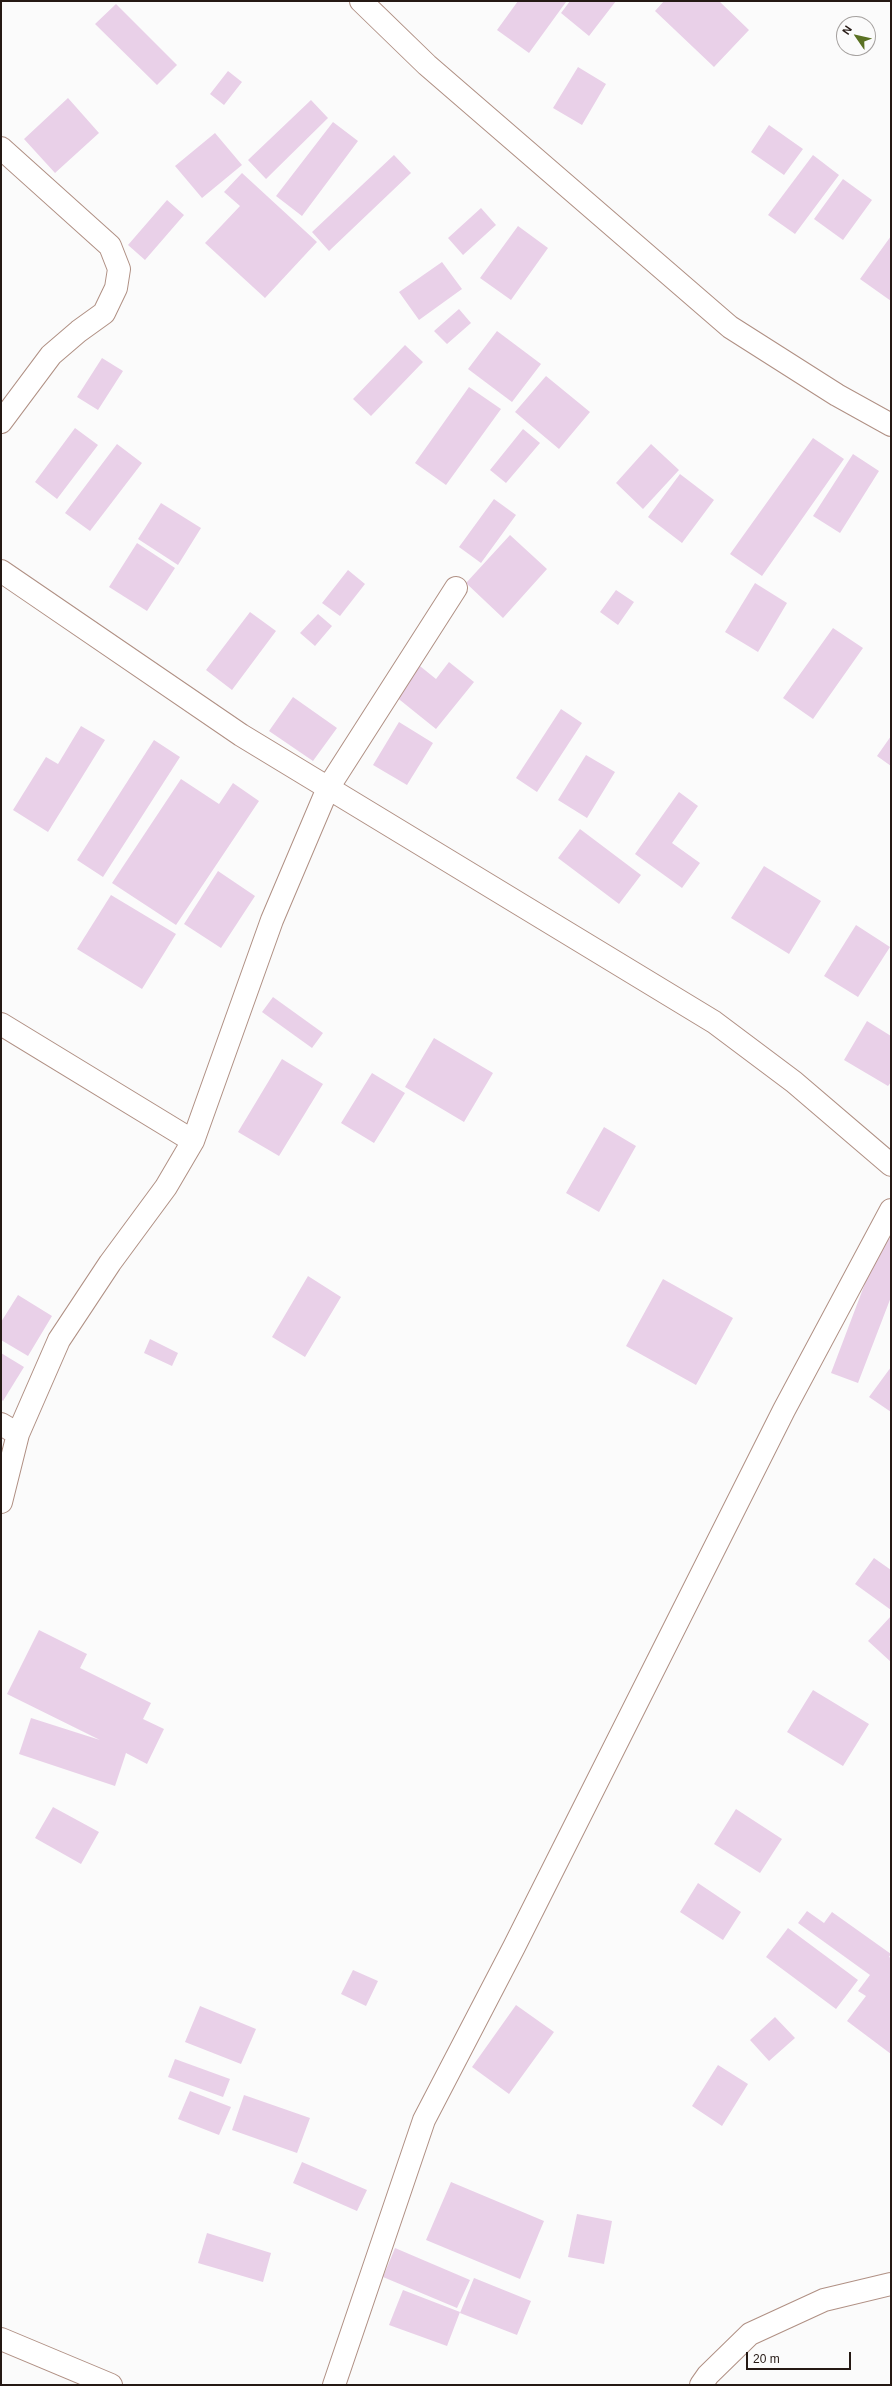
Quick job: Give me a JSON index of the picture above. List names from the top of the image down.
{
  "scale_bar": "20 m",
  "north": "top left"
}
